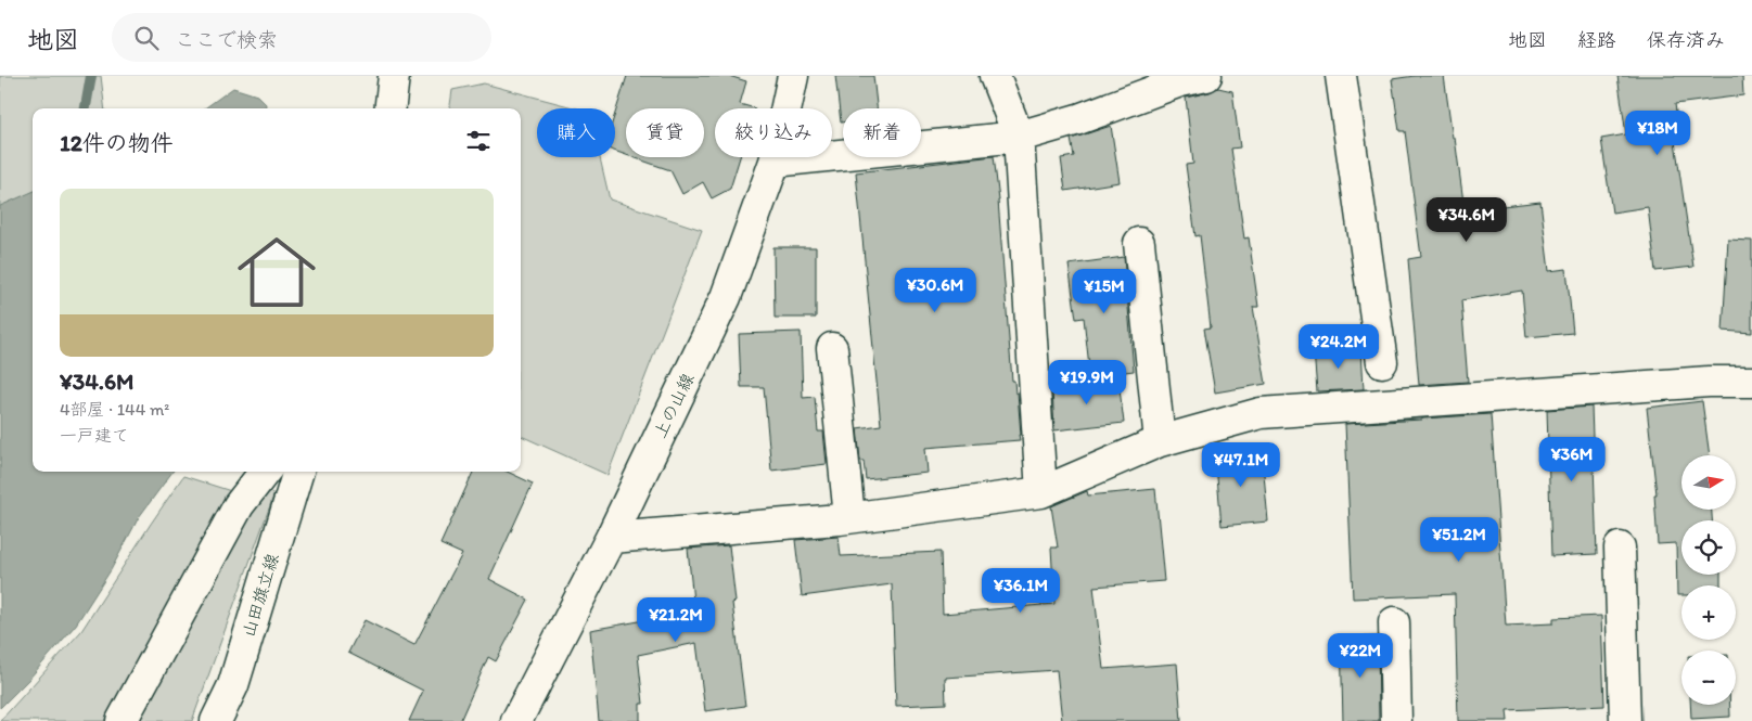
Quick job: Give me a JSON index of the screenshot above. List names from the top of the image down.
{
  "streets": {
    "street": ["上の山線", "山田旗立線"]
  },
  "north": "right",
  "page": {
    "header": "地図",
    "search": "ここで検索",
    "nav": ["地図", "経路", "保存済み"],
    "chip": [
      "購入",
      "賃貸",
      "絞り込み",
      "新着"
    ],
    "heading": "12件の物件",
    "price": [
      "¥18M",
      "¥34.6M",
      "¥30.6M",
      "¥15M",
      "¥24.2M",
      "¥19.9M",
      "¥36M",
      "¥47.1M",
      "¥51.2M",
      "¥36.1M",
      "¥21.2M",
      "¥22M"
    ],
    "list": [
      {
        "name": "¥34.6M",
        "note": "4部屋 · 144 m² · 一戸建て"
      }
    ],
    "map_buttons": ["+", "−"]
  }
}
